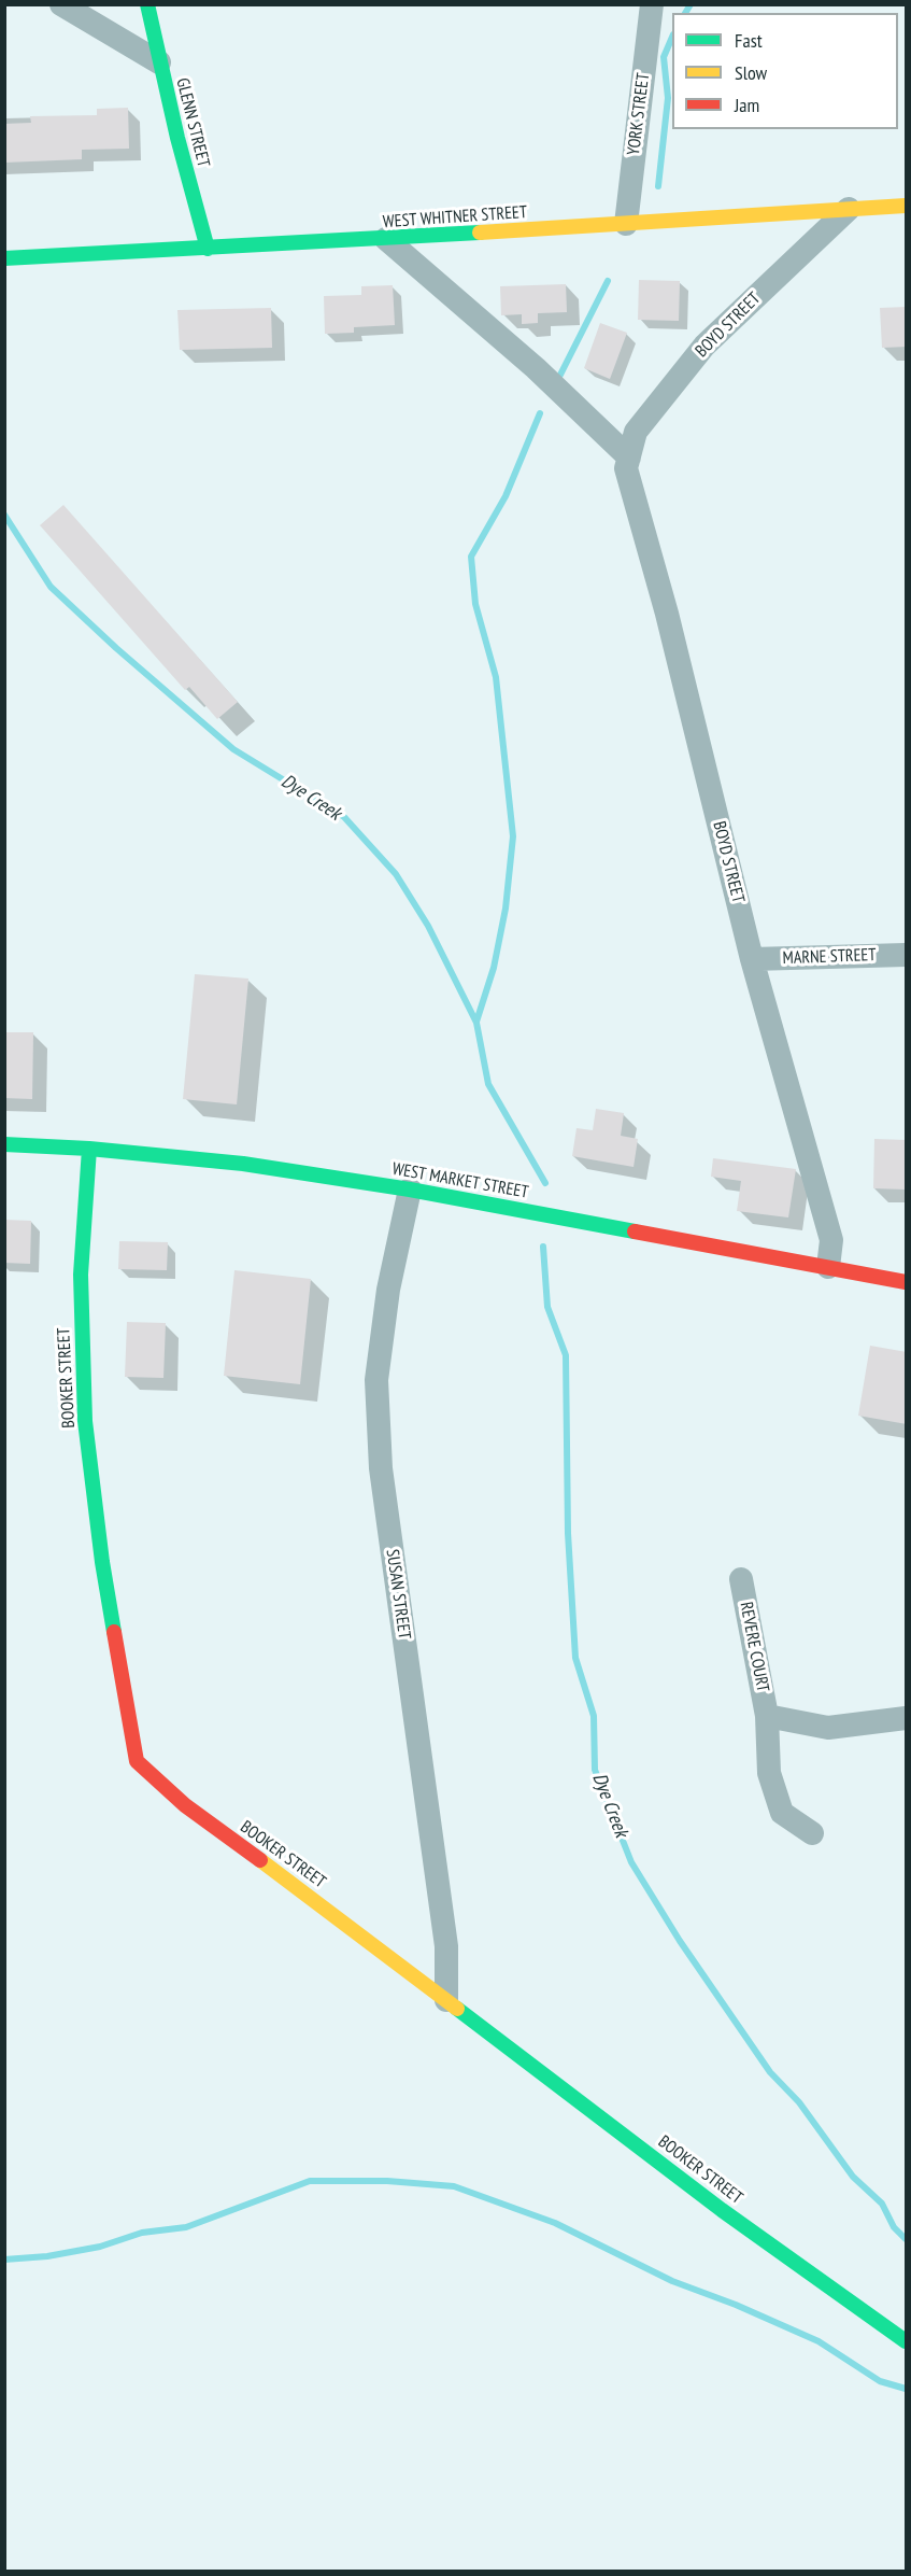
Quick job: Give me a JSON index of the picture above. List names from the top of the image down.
{
  "streets": {
    "street": [
      "YORK STREET",
      "GLENN STREET",
      "WEST WHITNER STREET",
      "BOYD STREET",
      "MARNE STREET",
      "WEST MARKET STREET",
      "BOOKER STREET",
      "SUSAN STREET",
      "REVERE COURT"
    ]
  },
  "crossings": [
    ["YORK STREET", "WEST WHITNER STREET"],
    ["GLENN STREET", "WEST WHITNER STREET"],
    ["WEST WHITNER STREET", "BOYD STREET"],
    ["BOYD STREET", "MARNE STREET"],
    ["BOYD STREET", "WEST MARKET STREET"],
    ["WEST MARKET STREET", "BOOKER STREET"],
    ["WEST MARKET STREET", "SUSAN STREET"],
    ["BOOKER STREET", "SUSAN STREET"]
  ],
  "water": ["Dye Creek"],
  "legend": ["Fast", "Slow", "Jam"]
}
